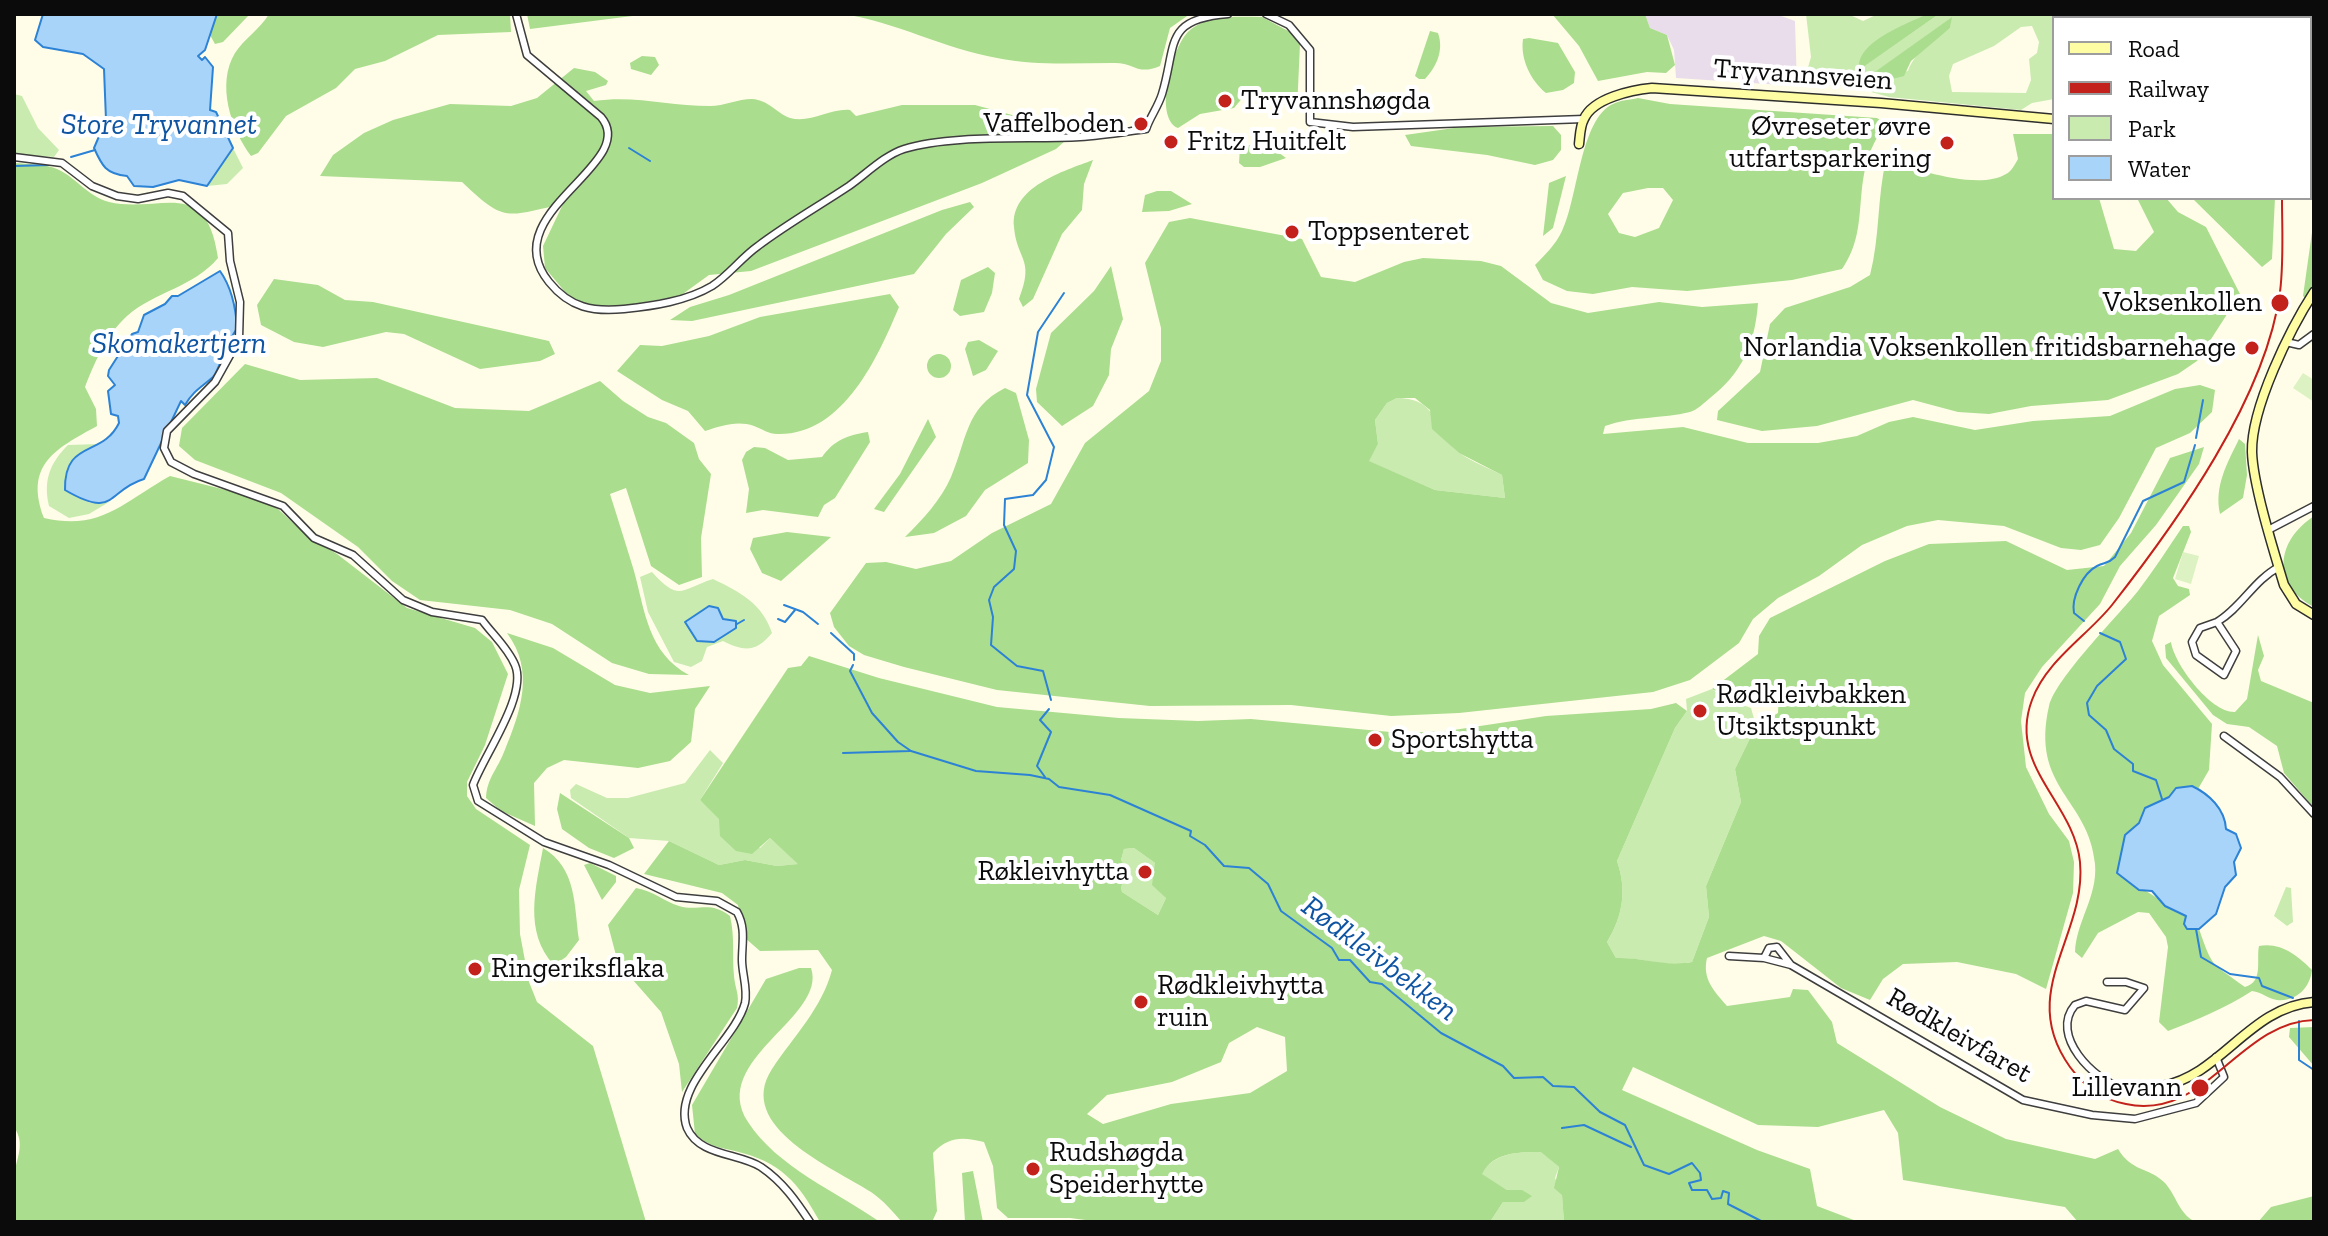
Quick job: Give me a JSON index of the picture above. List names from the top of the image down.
{
  "streets": {
    "street": ["Tryvannsveien", "Rødkleivfaret"]
  },
  "water": ["Store Tryvannet", "Skomakertjern", "Rødkleivbekken"],
  "places": [
    "Tryvannshøgda",
    "Vaffelboden",
    "Fritz Huitfelt",
    "Øvreseter øvre utfartsparkering",
    "Toppsenteret",
    "Voksenkollen",
    "Norlandia Voksenkollen fritidsbarnehage",
    "Rødkleivbakken Utsiktspunkt",
    "Sportshytta",
    "Røkleivhytta",
    "Ringeriksflaka",
    "Rødkleivhytta ruin",
    "Lillevann",
    "Rudshøgda Speiderhytte"
  ],
  "legend": [
    "Road",
    "Railway",
    "Park",
    "Water"
  ]
}
